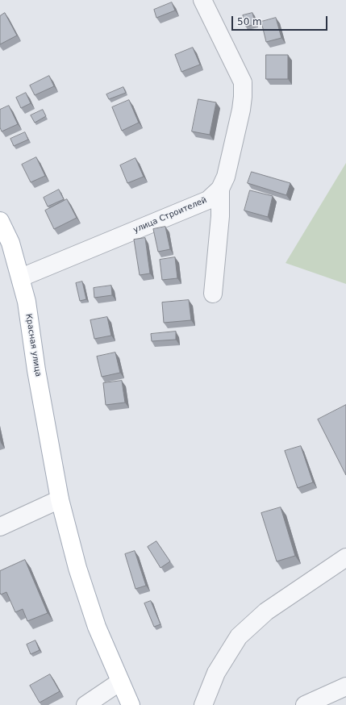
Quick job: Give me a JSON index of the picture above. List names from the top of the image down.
{
  "streets": {
    "main road": ["Красная улица"],
    "street": ["улица Строителей"]
  },
  "crossings": [
    ["улица Строителей", "Красная улица"]
  ],
  "scale_bar": "50 m"
}
